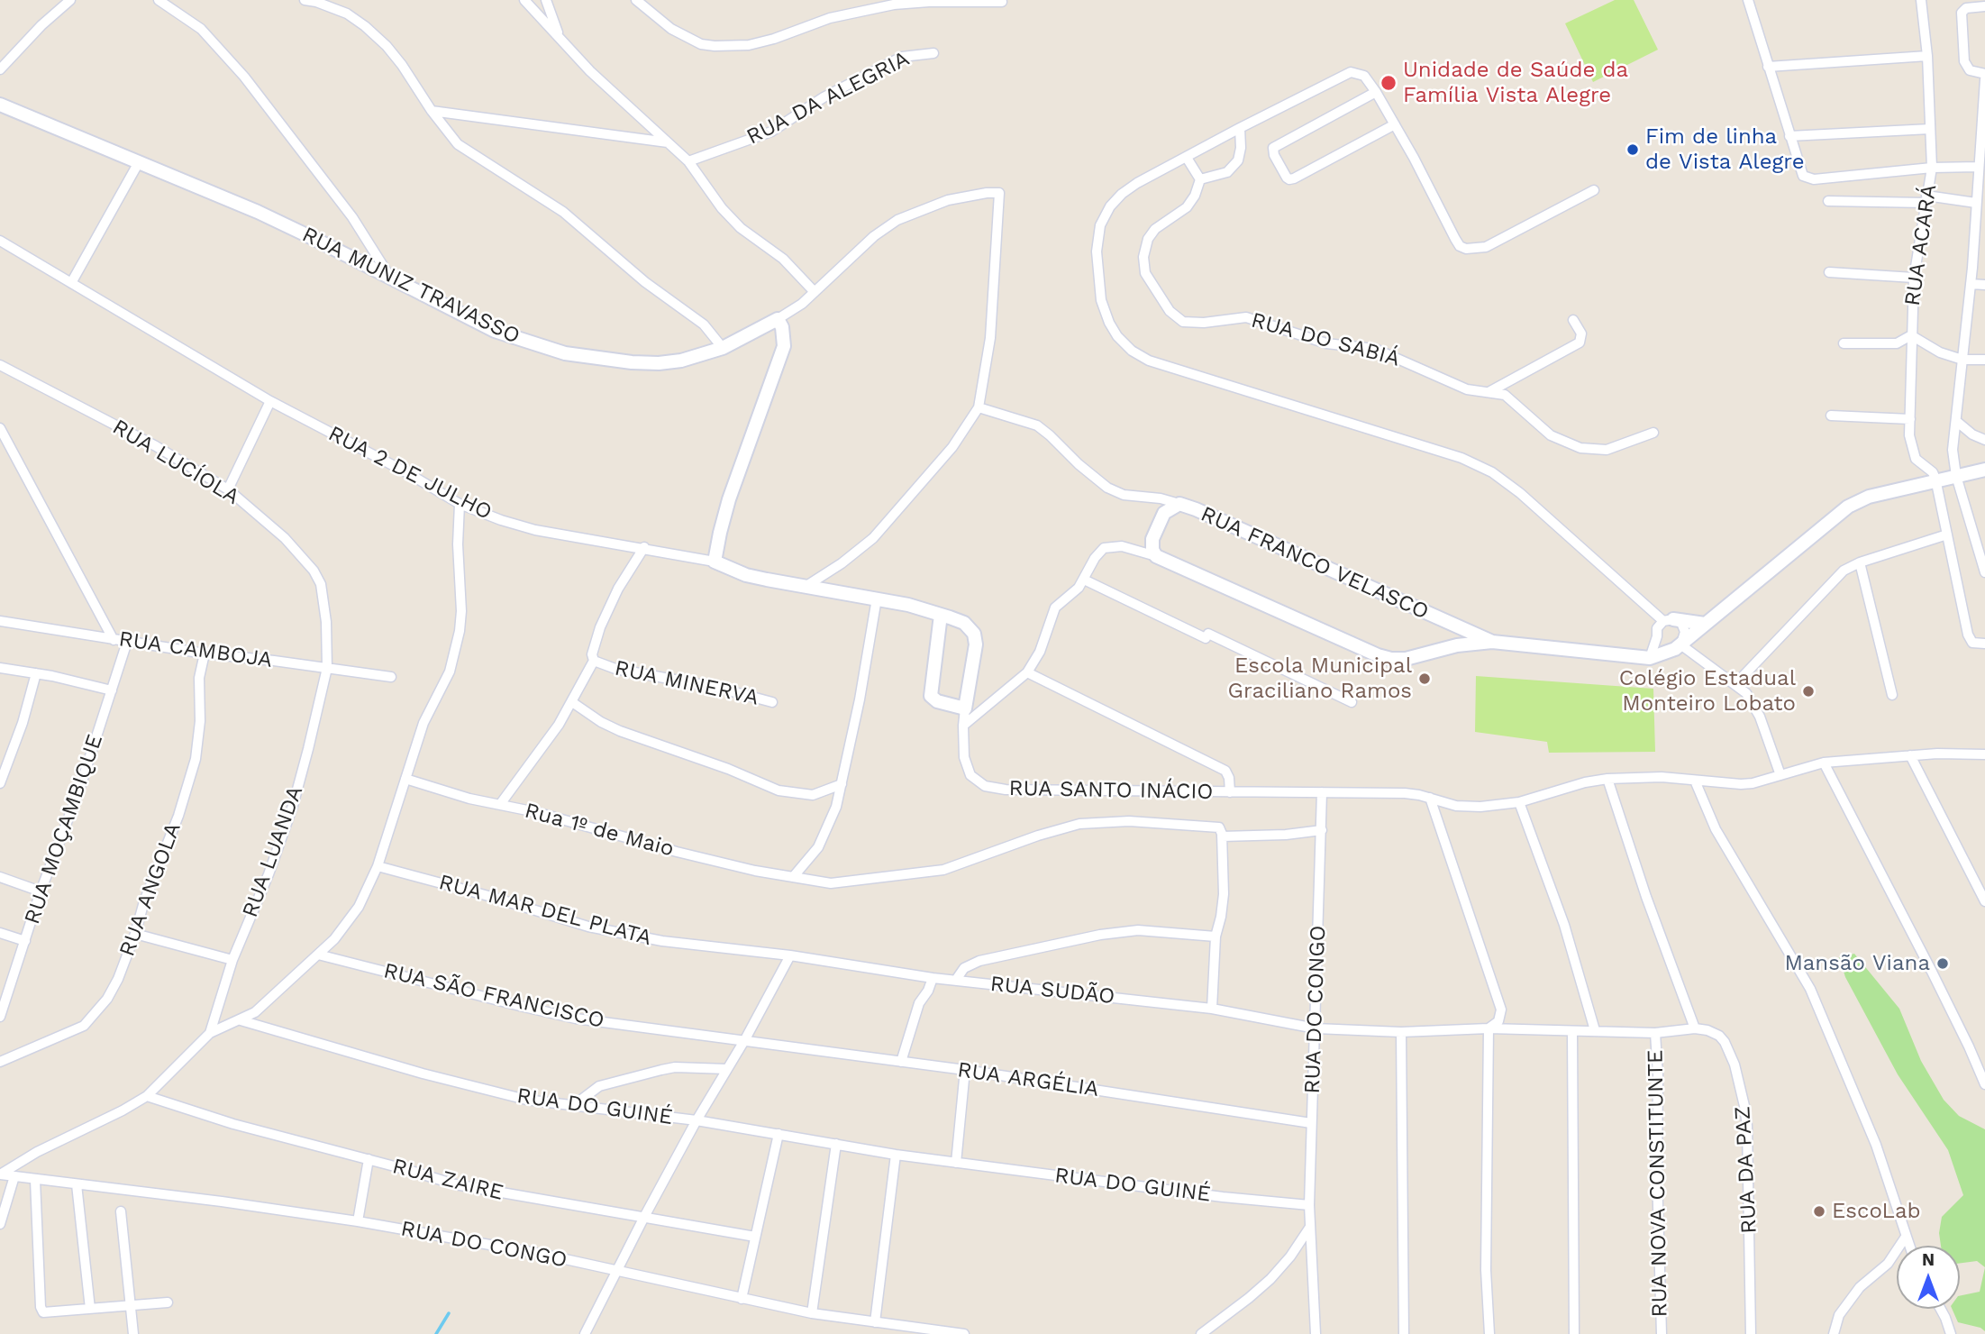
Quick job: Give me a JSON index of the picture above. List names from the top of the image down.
{
  "streets": {
    "street": [
      "RUA DA ALEGRIA",
      "RUA ACARÁ",
      "RUA MUNIZ TRAVASSO",
      "RUA DO SABIÁ",
      "RUA LUCÍOLA",
      "RUA 2 DE JULHO",
      "RUA FRANCO VELASCO",
      "RUA CAMBOJA",
      "RUA MINERVA",
      "RUA SANTO INÁCIO",
      "RUA MOÇAMBIQUE",
      "Rua 1º de Maio",
      "RUA LUANDA",
      "RUA ANGOLA",
      "RUA MAR DEL PLATA",
      "RUA SUDÃO",
      "RUA SÃO FRANCISCO",
      "RUA DO CONGO",
      "RUA ARGÉLIA",
      "RUA DO GUINÉ",
      "RUA DA PAZ",
      "RUA ZAIRE",
      "RUA NOVA CONSTITUNTE"
    ]
  },
  "crossings": [
    ["RUA ACARÁ", "RUA FRANCO VELASCO"],
    ["RUA LUCÍOLA", "RUA CAMBOJA"],
    ["RUA LUCÍOLA", "RUA LUANDA"],
    ["RUA 2 DE JULHO", "RUA SANTO INÁCIO"],
    ["RUA CAMBOJA", "RUA MOÇAMBIQUE"],
    ["RUA CAMBOJA", "RUA LUANDA"],
    ["RUA CAMBOJA", "RUA ANGOLA"],
    ["RUA SANTO INÁCIO", "RUA DO CONGO"],
    ["RUA MAR DEL PLATA", "RUA SUDÃO"],
    ["RUA SUDÃO", "RUA DO CONGO"],
    ["RUA SUDÃO", "RUA DA PAZ"],
    ["RUA SUDÃO", "RUA NOVA CONSTITUNTE"],
    ["RUA SÃO FRANCISCO", "RUA ARGÉLIA"],
    ["RUA DO CONGO", "RUA ARGÉLIA"],
    ["RUA DO CONGO", "RUA DO GUINÉ"]
  ],
  "places": [
    "Unidade de Saúde da Família Vista Alegre",
    "Fim de linha de Vista Alegre",
    "Escola Municipal Graciliano Ramos",
    "Colégio Estadual Monteiro Lobato",
    "Mansão Viana",
    "EscoLab"
  ],
  "north": "top"
}
